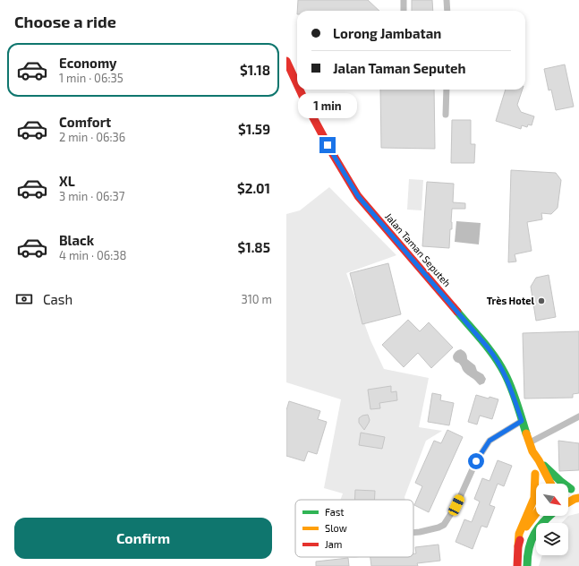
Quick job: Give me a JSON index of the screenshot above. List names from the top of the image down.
{
  "streets": {
    "street": ["Jalan Taman Seputeh"]
  },
  "places": ["Très Hotel"],
  "legend": ["Fast", "Slow", "Jam"],
  "north": "bottom right",
  "page": {
    "heading": "Choose a ride",
    "banner": ["Lorong Jambatan", "Jalan Taman Seputeh"],
    "list": [
      {
        "name": "Economy",
        "note": "1 min · 06:35",
        "value": "$1.18"
      },
      {
        "name": "Comfort",
        "note": "2 min · 06:36",
        "value": "$1.59"
      },
      {
        "name": "XL",
        "note": "3 min · 06:37",
        "value": "$2.01"
      },
      {
        "name": "Black",
        "note": "4 min · 06:38",
        "value": "$1.85"
      }
    ],
    "bubble": "1 min",
    "pay": ["Cash", "310 m"],
    "buttons": "Confirm"
  }
}
